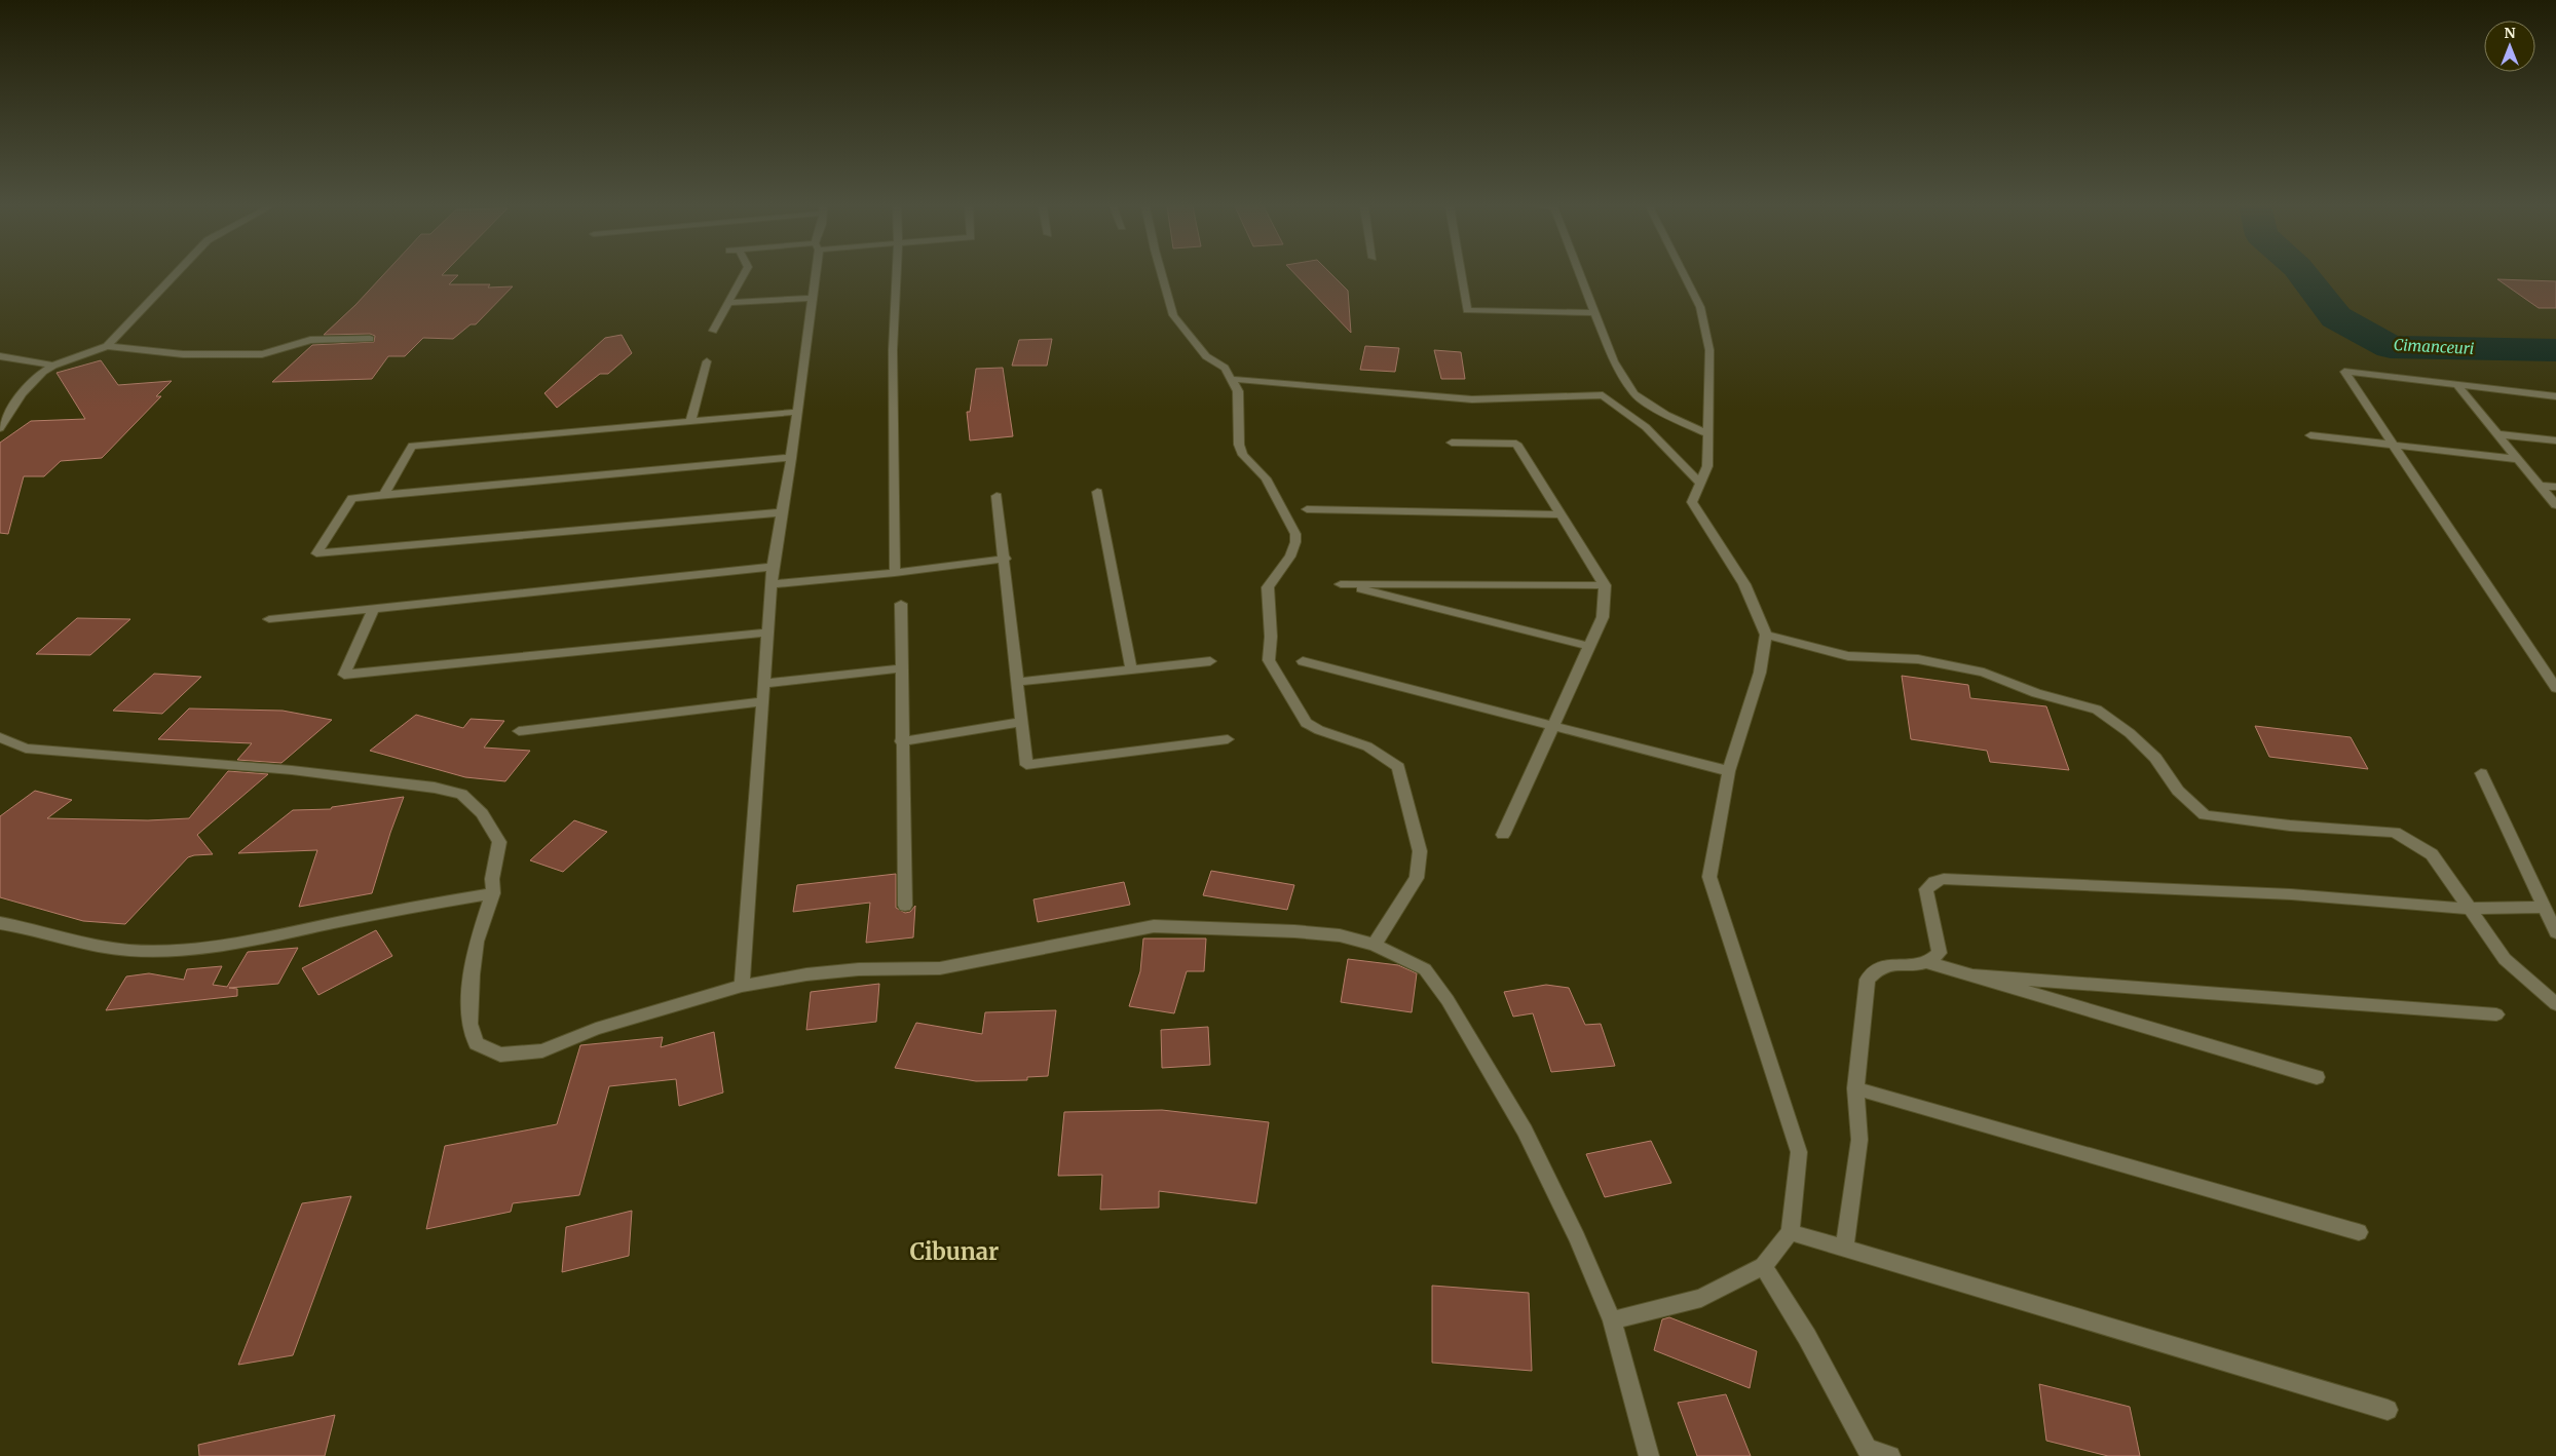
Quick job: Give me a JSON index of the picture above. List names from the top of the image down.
{
  "districts": ["Cibunar"],
  "water": ["Cimanceuri"],
  "north": "top"
}
